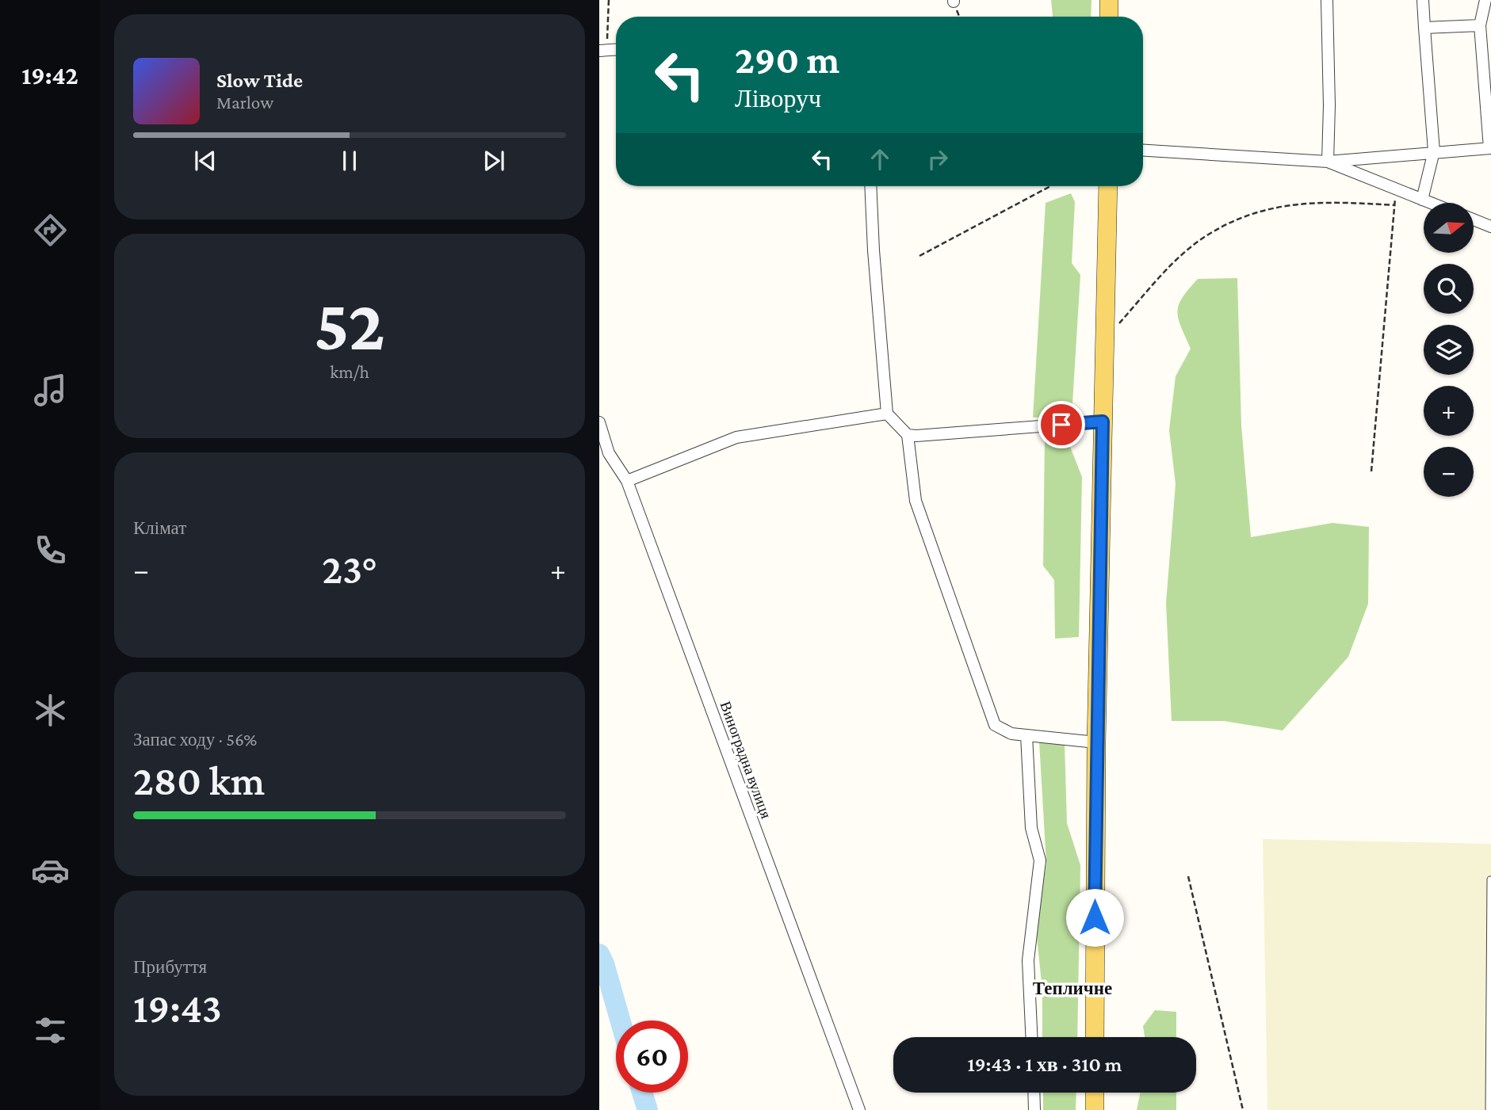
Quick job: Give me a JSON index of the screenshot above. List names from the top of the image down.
{
  "streets": {
    "street": ["Виноградна вулиця"]
  },
  "districts": ["Тепличне"],
  "north": "right",
  "page": {
    "tabs": "19:42",
    "turn": ["290 m", "Ліворуч"],
    "song": ["Slow Tide", "Marlow"],
    "map_buttons": ["+", "−"],
    "tile": [
      ["52", "km/h"],
      "Клімат",
      ["Запас ходу · 56%", "280 km"],
      ["Прибуття", "19:43"]
    ],
    "heat": ["−", "23°", "+"],
    "limit": "60",
    "trip": "19:43 · 1 хв · 310 m"
  }
}
